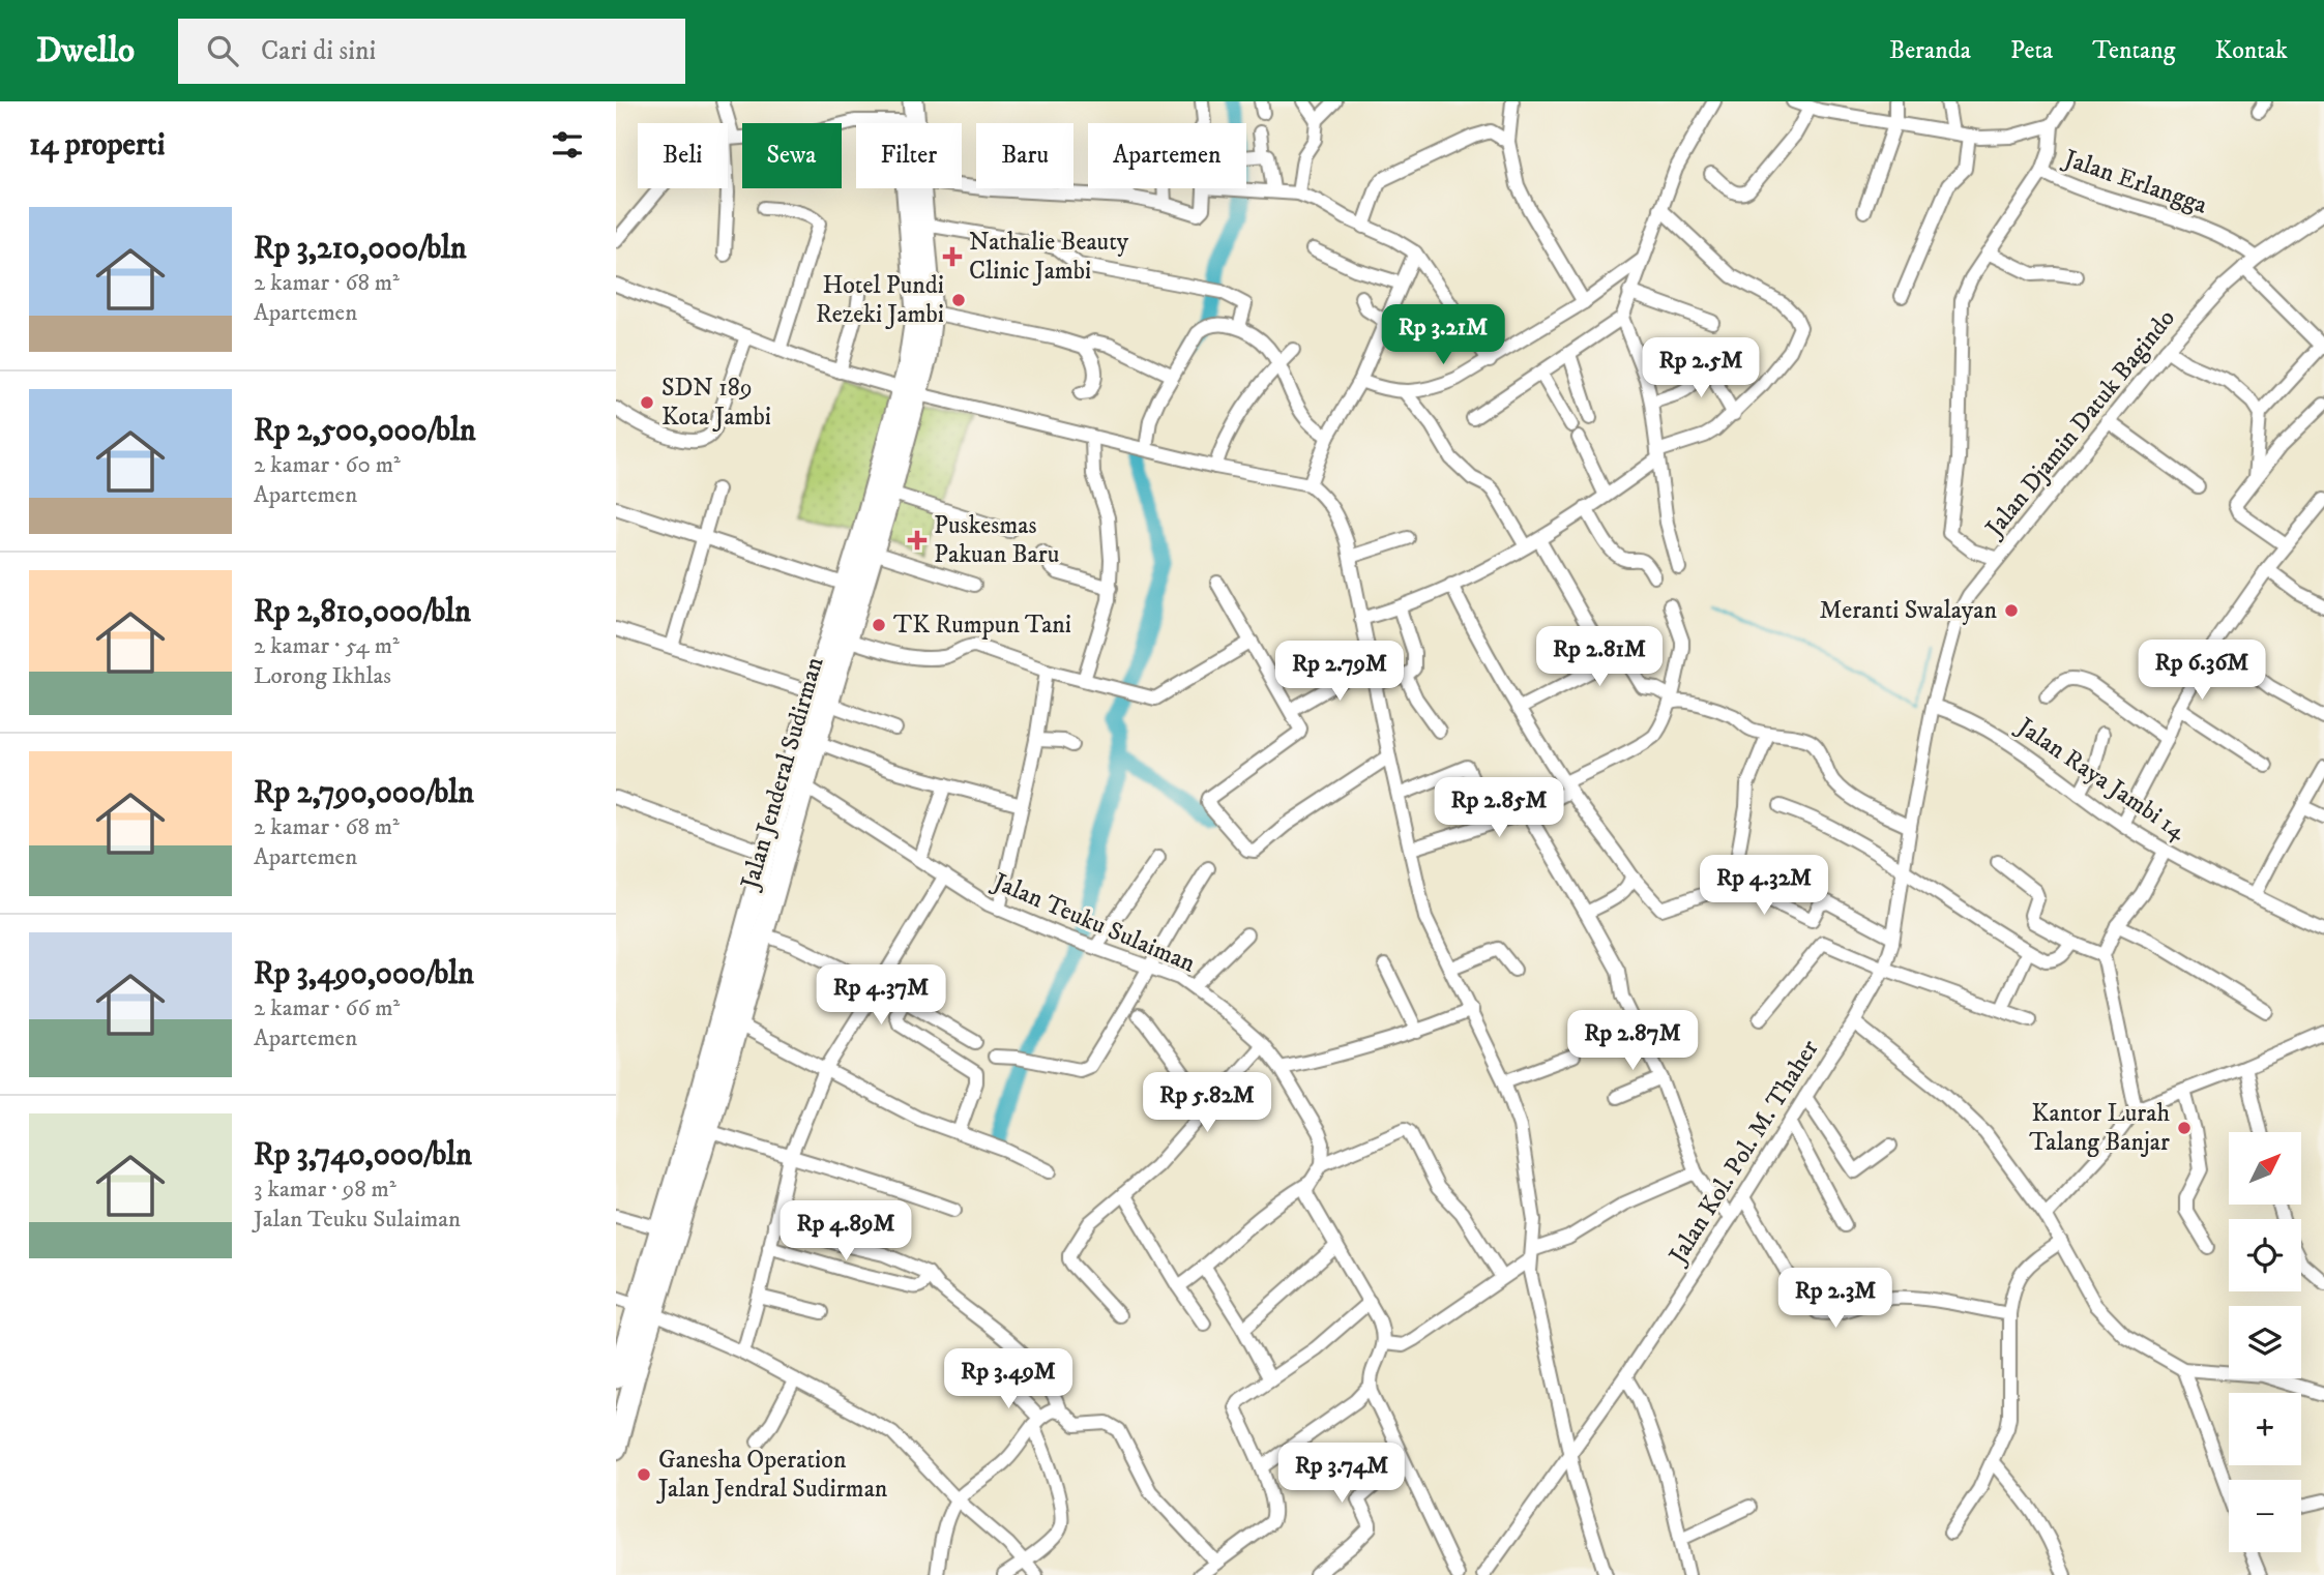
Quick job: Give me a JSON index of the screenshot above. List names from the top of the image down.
{
  "streets": {
    "highway": ["Jalan Jenderal Sudirman"],
    "street": [
      "Jalan Erlangga",
      "Jalan Djamin Datuk Bagindo",
      "Jalan Raya Jambi 14",
      "Jalan Teuku Sulaiman",
      "Jalan Kol. Pol. M. Thaher"
    ]
  },
  "crossings": [
    ["Jalan Erlangga", "Jalan Djamin Datuk Bagindo"],
    ["Jalan Djamin Datuk Bagindo", "Jalan Raya Jambi 14"],
    ["Jalan Djamin Datuk Bagindo", "Jalan Kol. Pol. M. Thaher"],
    ["Jalan Jenderal Sudirman", "Jalan Teuku Sulaiman"],
    ["Jalan Raya Jambi 14", "Jalan Kol. Pol. M. Thaher"]
  ],
  "places": {
    "health": ["Nathalie Beauty Clinic Jambi", "Puskesmas Pakuan Baru"],
    "other": [
      "Hotel Pundi Rezeki Jambi",
      "SDN 189 Kota Jambi",
      "Meranti Swalayan",
      "TK Rumpun Tani",
      "Kantor Lurah Talang Banjar",
      "Ganesha Operation Jalan Jendral Sudirman"
    ]
  },
  "north": "top right",
  "page": {
    "header": "Dwello",
    "search": "Cari di sini",
    "nav": [
      "Beranda",
      "Peta",
      "Tentang",
      "Kontak"
    ],
    "heading": "14 properti",
    "chip": [
      "Beli",
      "Sewa",
      "Filter",
      "Baru",
      "Apartemen"
    ],
    "list": [
      {
        "name": "Rp 3,210,000/bln",
        "note": "2 kamar · 68 m² · Apartemen"
      },
      {
        "name": "Rp 2,500,000/bln",
        "note": "2 kamar · 60 m² · Apartemen"
      },
      {
        "name": "Rp 2,810,000/bln",
        "note": "2 kamar · 54 m² · Lorong Ikhlas"
      },
      {
        "name": "Rp 2,790,000/bln",
        "note": "2 kamar · 68 m² · Apartemen"
      },
      {
        "name": "Rp 3,490,000/bln",
        "note": "2 kamar · 66 m² · Apartemen"
      },
      {
        "name": "Rp 3,740,000/bln",
        "note": "3 kamar · 98 m² · Jalan Teuku Sulaiman"
      }
    ],
    "price": [
      "Rp 3.21M",
      "Rp 2.5M",
      "Rp 2.81M",
      "Rp 6.36M",
      "Rp 2.79M",
      "Rp 2.85M",
      "Rp 4.32M",
      "Rp 4.37M",
      "Rp 2.87M",
      "Rp 5.82M",
      "Rp 4.89M",
      "Rp 2.3M",
      "Rp 3.49M",
      "Rp 3.74M"
    ],
    "map_buttons": ["+", "−"]
  }
}
